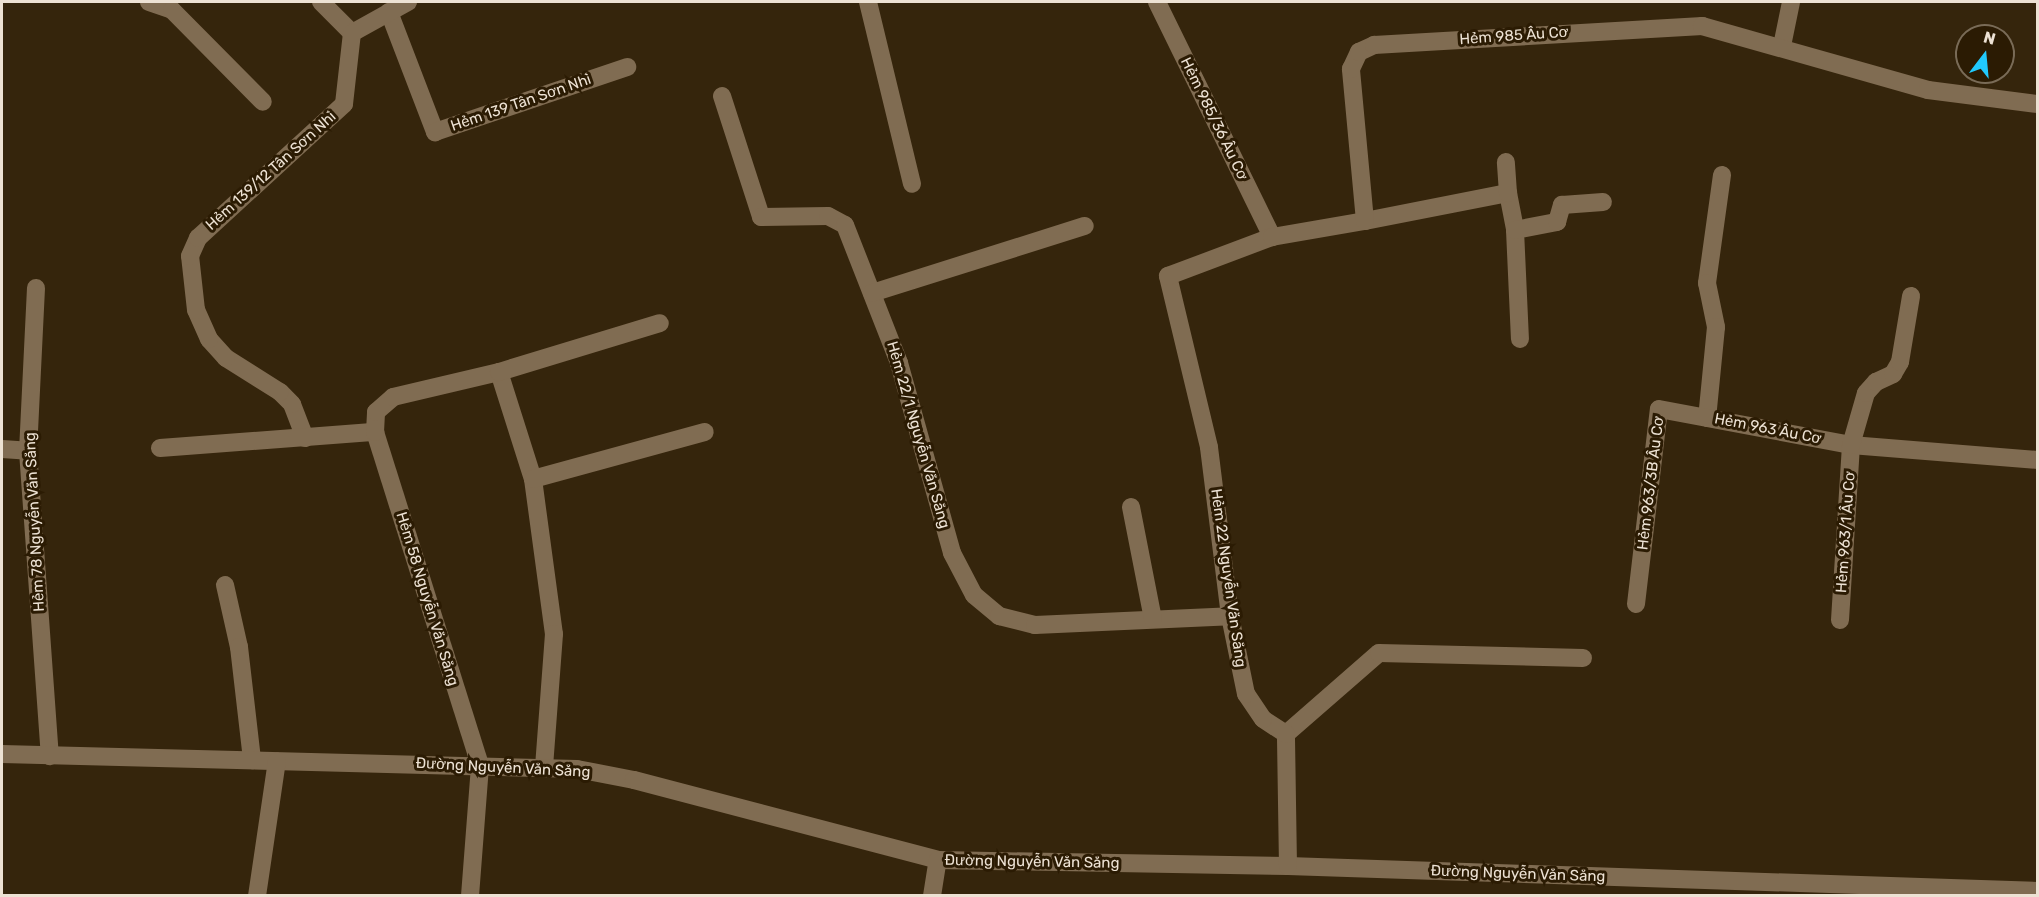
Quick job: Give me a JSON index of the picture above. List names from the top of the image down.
{
  "streets": {
    "street": [
      "Hẻm 985 Âu Cơ",
      "Hẻm 139 Tân Sơn Nhì",
      "Hẻm 985/36 Âu Cơ",
      "Hẻm 139/12 Tân Sơn Nhì",
      "Hẻm 963 Âu Cơ",
      "Hẻm 22/1 Nguyễn Văn Săng",
      "Hẻm 963/3B Âu Cơ",
      "Hẻm 78 Nguyễn Văn Săng",
      "Hẻm 963/1 Âu Cơ",
      "Hẻm 22 Nguyễn Văn Săng",
      "Hẻm 58 Nguyễn Văn Săng",
      "Đường Nguyễn Văn Săng"
    ]
  },
  "crossings": [
    ["Hẻm 985/36 Âu Cơ", "Hẻm 22 Nguyễn Văn Săng"],
    ["Hẻm 963 Âu Cơ", "Hẻm 963/3B Âu Cơ"],
    ["Hẻm 963 Âu Cơ", "Hẻm 963/1 Âu Cơ"],
    ["Hẻm 22/1 Nguyễn Văn Săng", "Hẻm 22 Nguyễn Văn Săng"],
    ["Hẻm 78 Nguyễn Văn Săng", "Đường Nguyễn Văn Săng"],
    ["Hẻm 58 Nguyễn Văn Săng", "Đường Nguyễn Văn Săng"]
  ],
  "north": "top"
}
